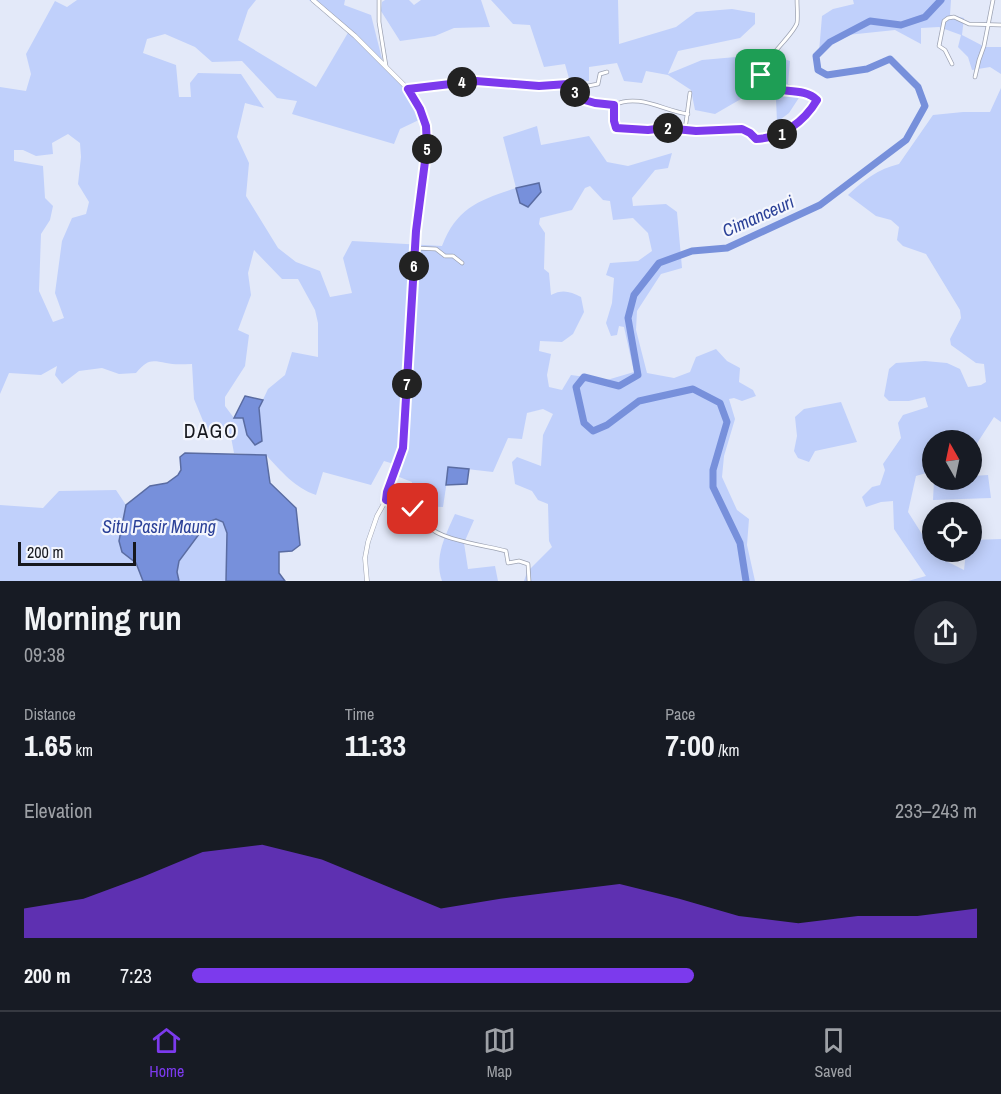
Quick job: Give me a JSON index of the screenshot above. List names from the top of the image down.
{
  "districts": ["DAGO"],
  "water": ["Cimanceuri", "Situ Pasir Maung"],
  "scale_bar": "200 m",
  "north": "top",
  "page": {
    "pins": [
      "4",
      "3",
      "2",
      "1",
      "5",
      "6",
      "7"
    ],
    "scale": "200 m",
    "heading": ["Morning run", "09:38"],
    "stats": [
      ["Distance", "1.65 km"],
      ["Time", "11:33"],
      ["Pace", "7:00 /km"]
    ],
    "chart": ["Elevation", "233–243 m"],
    "list": [
      {
        "name": "200 m",
        "note": "7:23"
      }
    ],
    "tabs": ["Home", "Map", "Saved"]
  }
}
